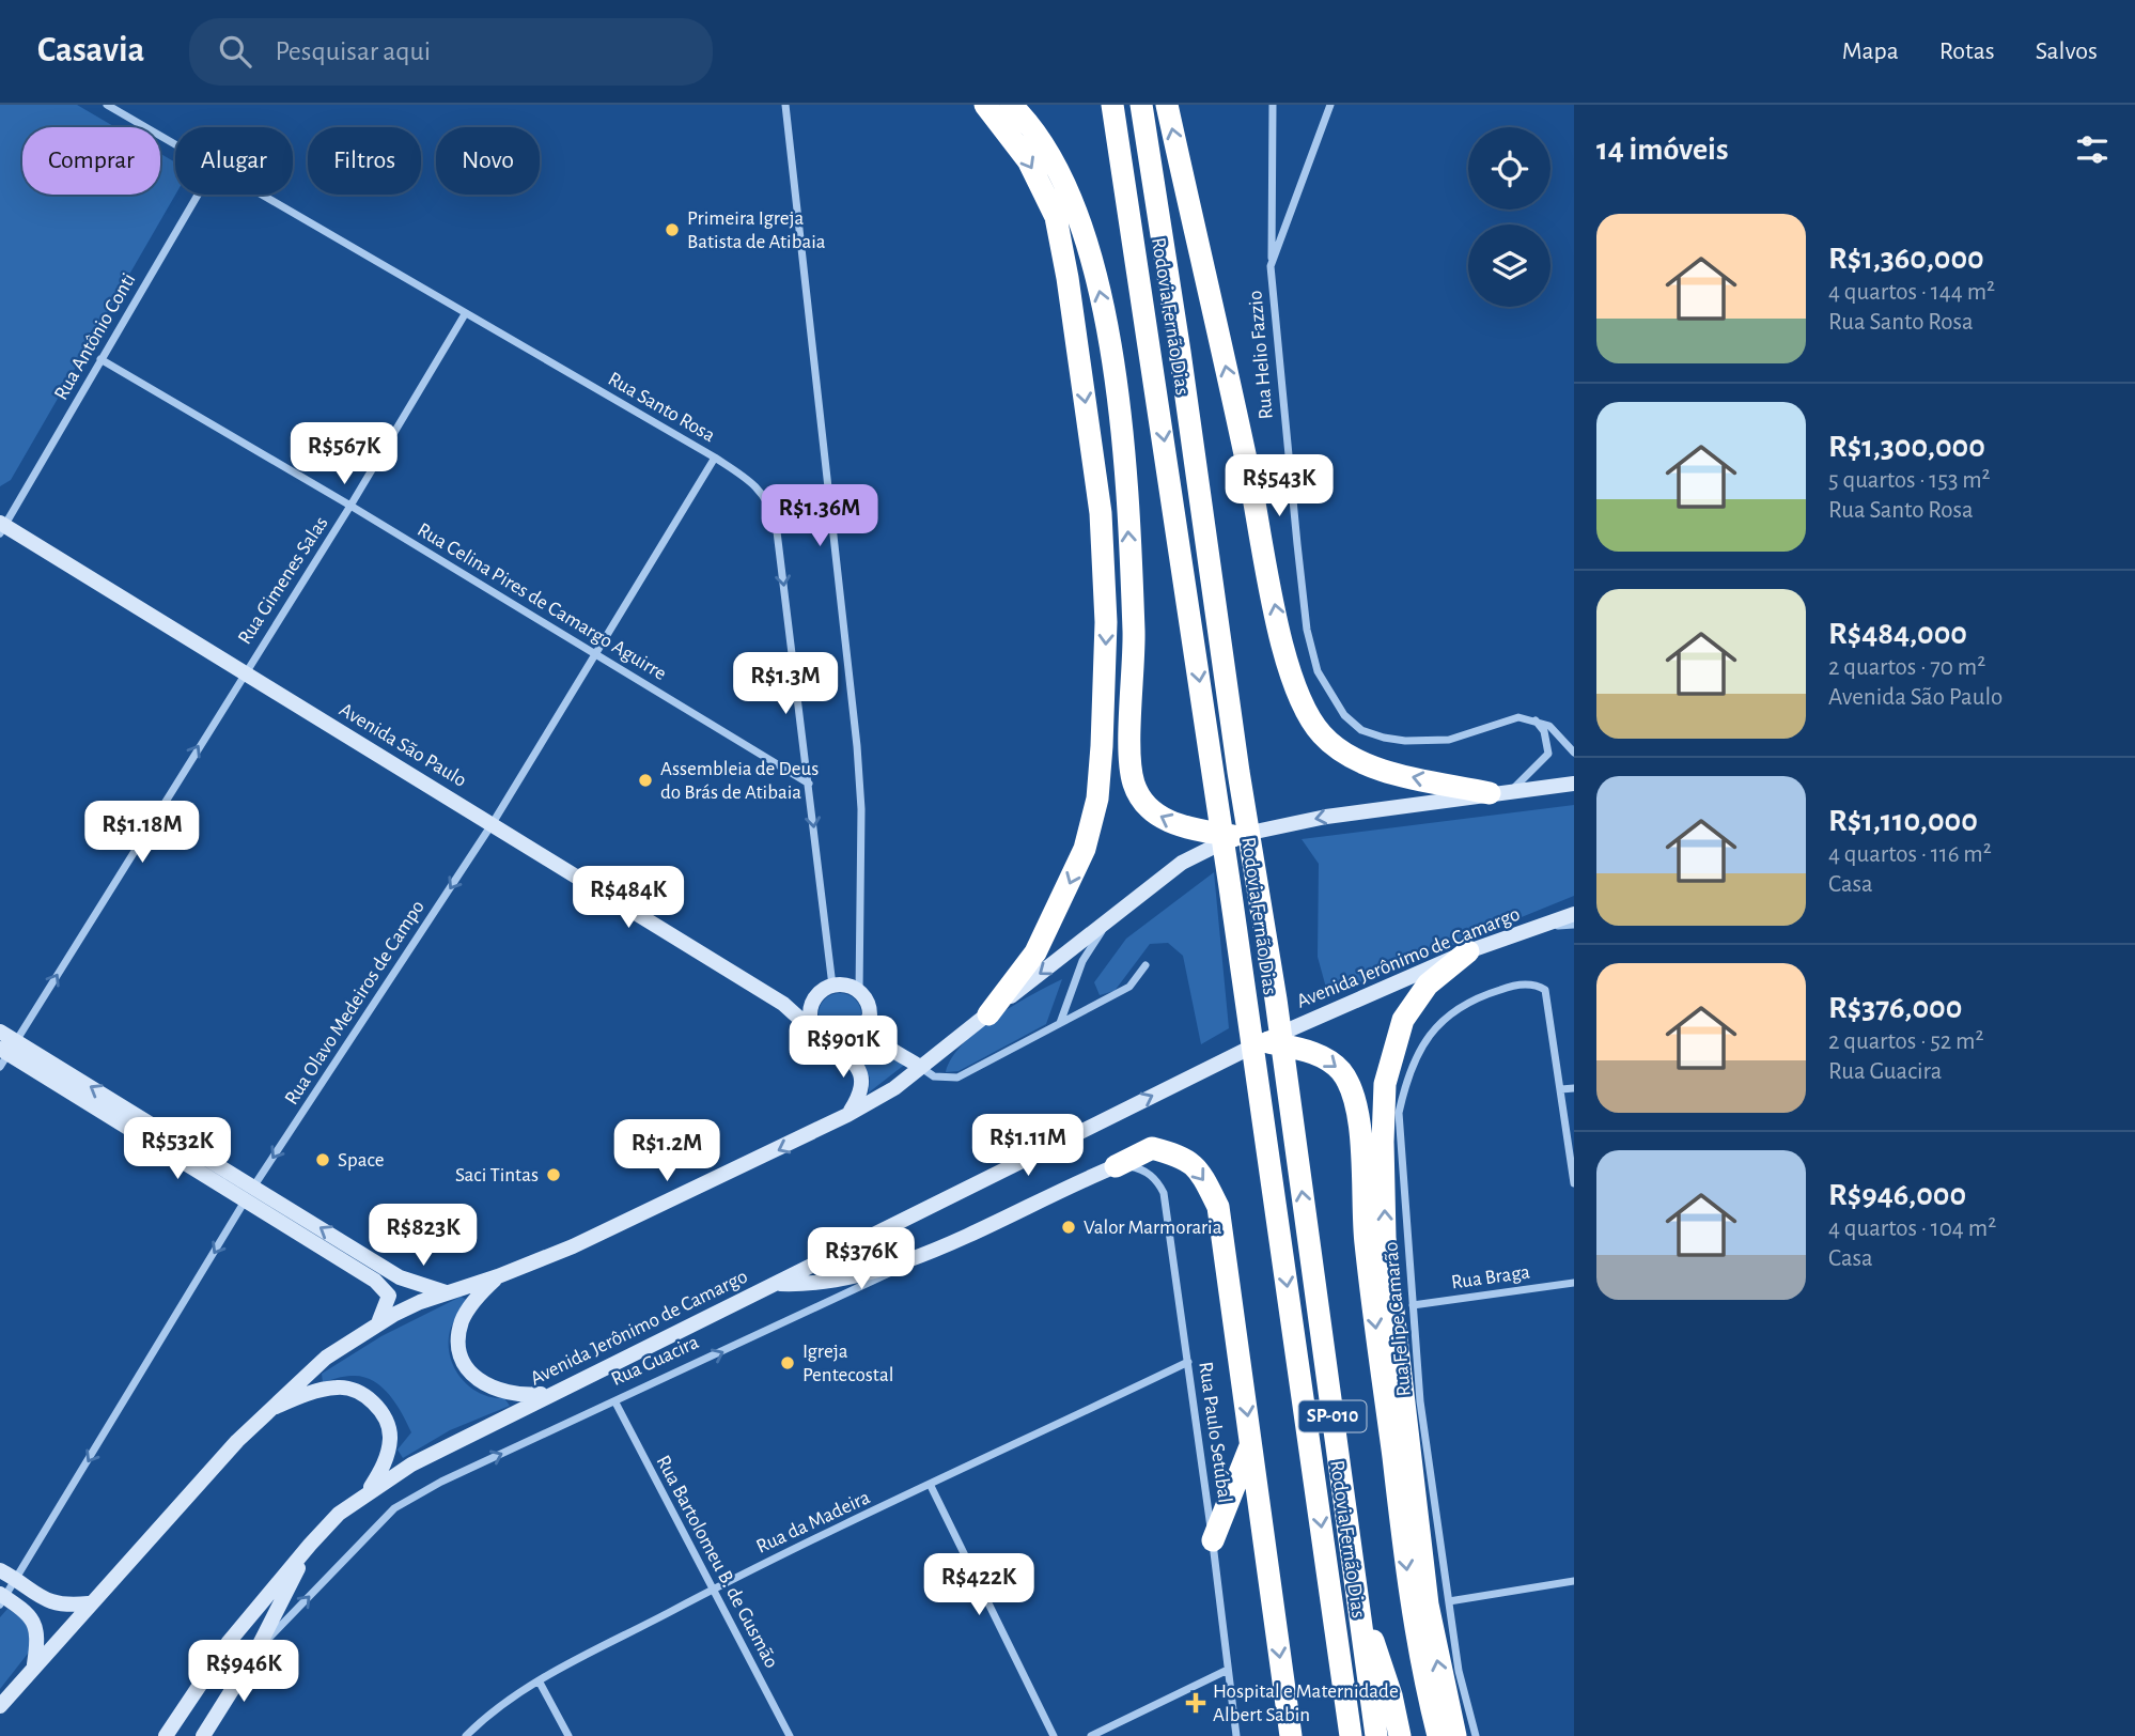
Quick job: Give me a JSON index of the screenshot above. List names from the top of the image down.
{
  "streets": {
    "highway": ["Rodovia Fernão Dias", "SP-010"],
    "main road": ["Avenida São Paulo", "Avenida Jerônimo de Camargo", "Rua Guacira"],
    "street": [
      "Rua Antônio Conti",
      "Rua Helio Fazzio",
      "Rua Santo Rosa",
      "Rua Gimenes Salas",
      "Rua Celina Pires de Camargo Aguirre",
      "Rua Olavo Medeiros de Campo",
      "Rua Braga",
      "Rua Felipe Camarão",
      "Rua Paulo Setúbal",
      "Rua da Madeira",
      "Rua Bartolomeu B. de Gusmão"
    ]
  },
  "crossings": [
    ["Rua Antônio Conti", "Rua Celina Pires de Camargo Aguirre"],
    ["Rua Antônio Conti", "Avenida São Paulo"],
    ["Rua Santo Rosa", "Rua Gimenes Salas"],
    ["Rua Santo Rosa", "Rua Celina Pires de Camargo Aguirre"],
    ["Rua Santo Rosa", "Avenida São Paulo"],
    ["Rua Santo Rosa", "Rua Olavo Medeiros de Campo"],
    ["Rua Gimenes Salas", "Rua Celina Pires de Camargo Aguirre"],
    ["Rua Gimenes Salas", "Avenida São Paulo"],
    ["Rua Celina Pires de Camargo Aguirre", "Rua Olavo Medeiros de Campo"],
    ["Avenida São Paulo", "Rua Olavo Medeiros de Campo"],
    ["Avenida Jerônimo de Camargo", "Rua Guacira"],
    ["Rua Braga", "Rua Felipe Camarão"],
    ["Rua Guacira", "Rua Paulo Setúbal"],
    ["Rua Guacira", "Rua Bartolomeu B. de Gusmão"],
    ["Rua Paulo Setúbal", "Rua da Madeira"],
    ["Rua da Madeira", "Rua Bartolomeu B. de Gusmão"]
  ],
  "one_way": ["Rua Gimenes Salas", "Rua Olavo Medeiros de Campo", "Rua Guacira"],
  "places": {
    "other": [
      "Primeira Igreja Batista de Atibaia",
      "Assembleia de Deus do Brás de Atibaia",
      "Space",
      "Saci Tintas",
      "Valor Marmoraria",
      "Igreja Pentecostal"
    ],
    "health": ["Hospital e Maternidade Albert Sabin"]
  },
  "page": {
    "header": "Casavia",
    "search": "Pesquisar aqui",
    "nav": ["Mapa", "Rotas", "Salvos"],
    "heading": "14 imóveis",
    "chip": [
      "Comprar",
      "Alugar",
      "Filtros",
      "Novo"
    ],
    "list": [
      {
        "name": "R$1,360,000",
        "note": "4 quartos · 144 m² · Rua Santo Rosa"
      },
      {
        "name": "R$1,300,000",
        "note": "5 quartos · 153 m² · Rua Santo Rosa"
      },
      {
        "name": "R$484,000",
        "note": "2 quartos · 70 m² · Avenida São Paulo"
      },
      {
        "name": "R$1,110,000",
        "note": "4 quartos · 116 m² · Casa"
      },
      {
        "name": "R$376,000",
        "note": "2 quartos · 52 m² · Rua Guacira"
      },
      {
        "name": "R$946,000",
        "note": "4 quartos · 104 m² · Casa"
      }
    ],
    "price": [
      "R$567K",
      "R$543K",
      "R$1.36M",
      "R$1.3M",
      "R$1.18M",
      "R$484K",
      "R$901K",
      "R$1.11M",
      "R$532K",
      "R$1.2M",
      "R$823K",
      "R$376K",
      "R$422K",
      "R$946K"
    ]
  }
}
